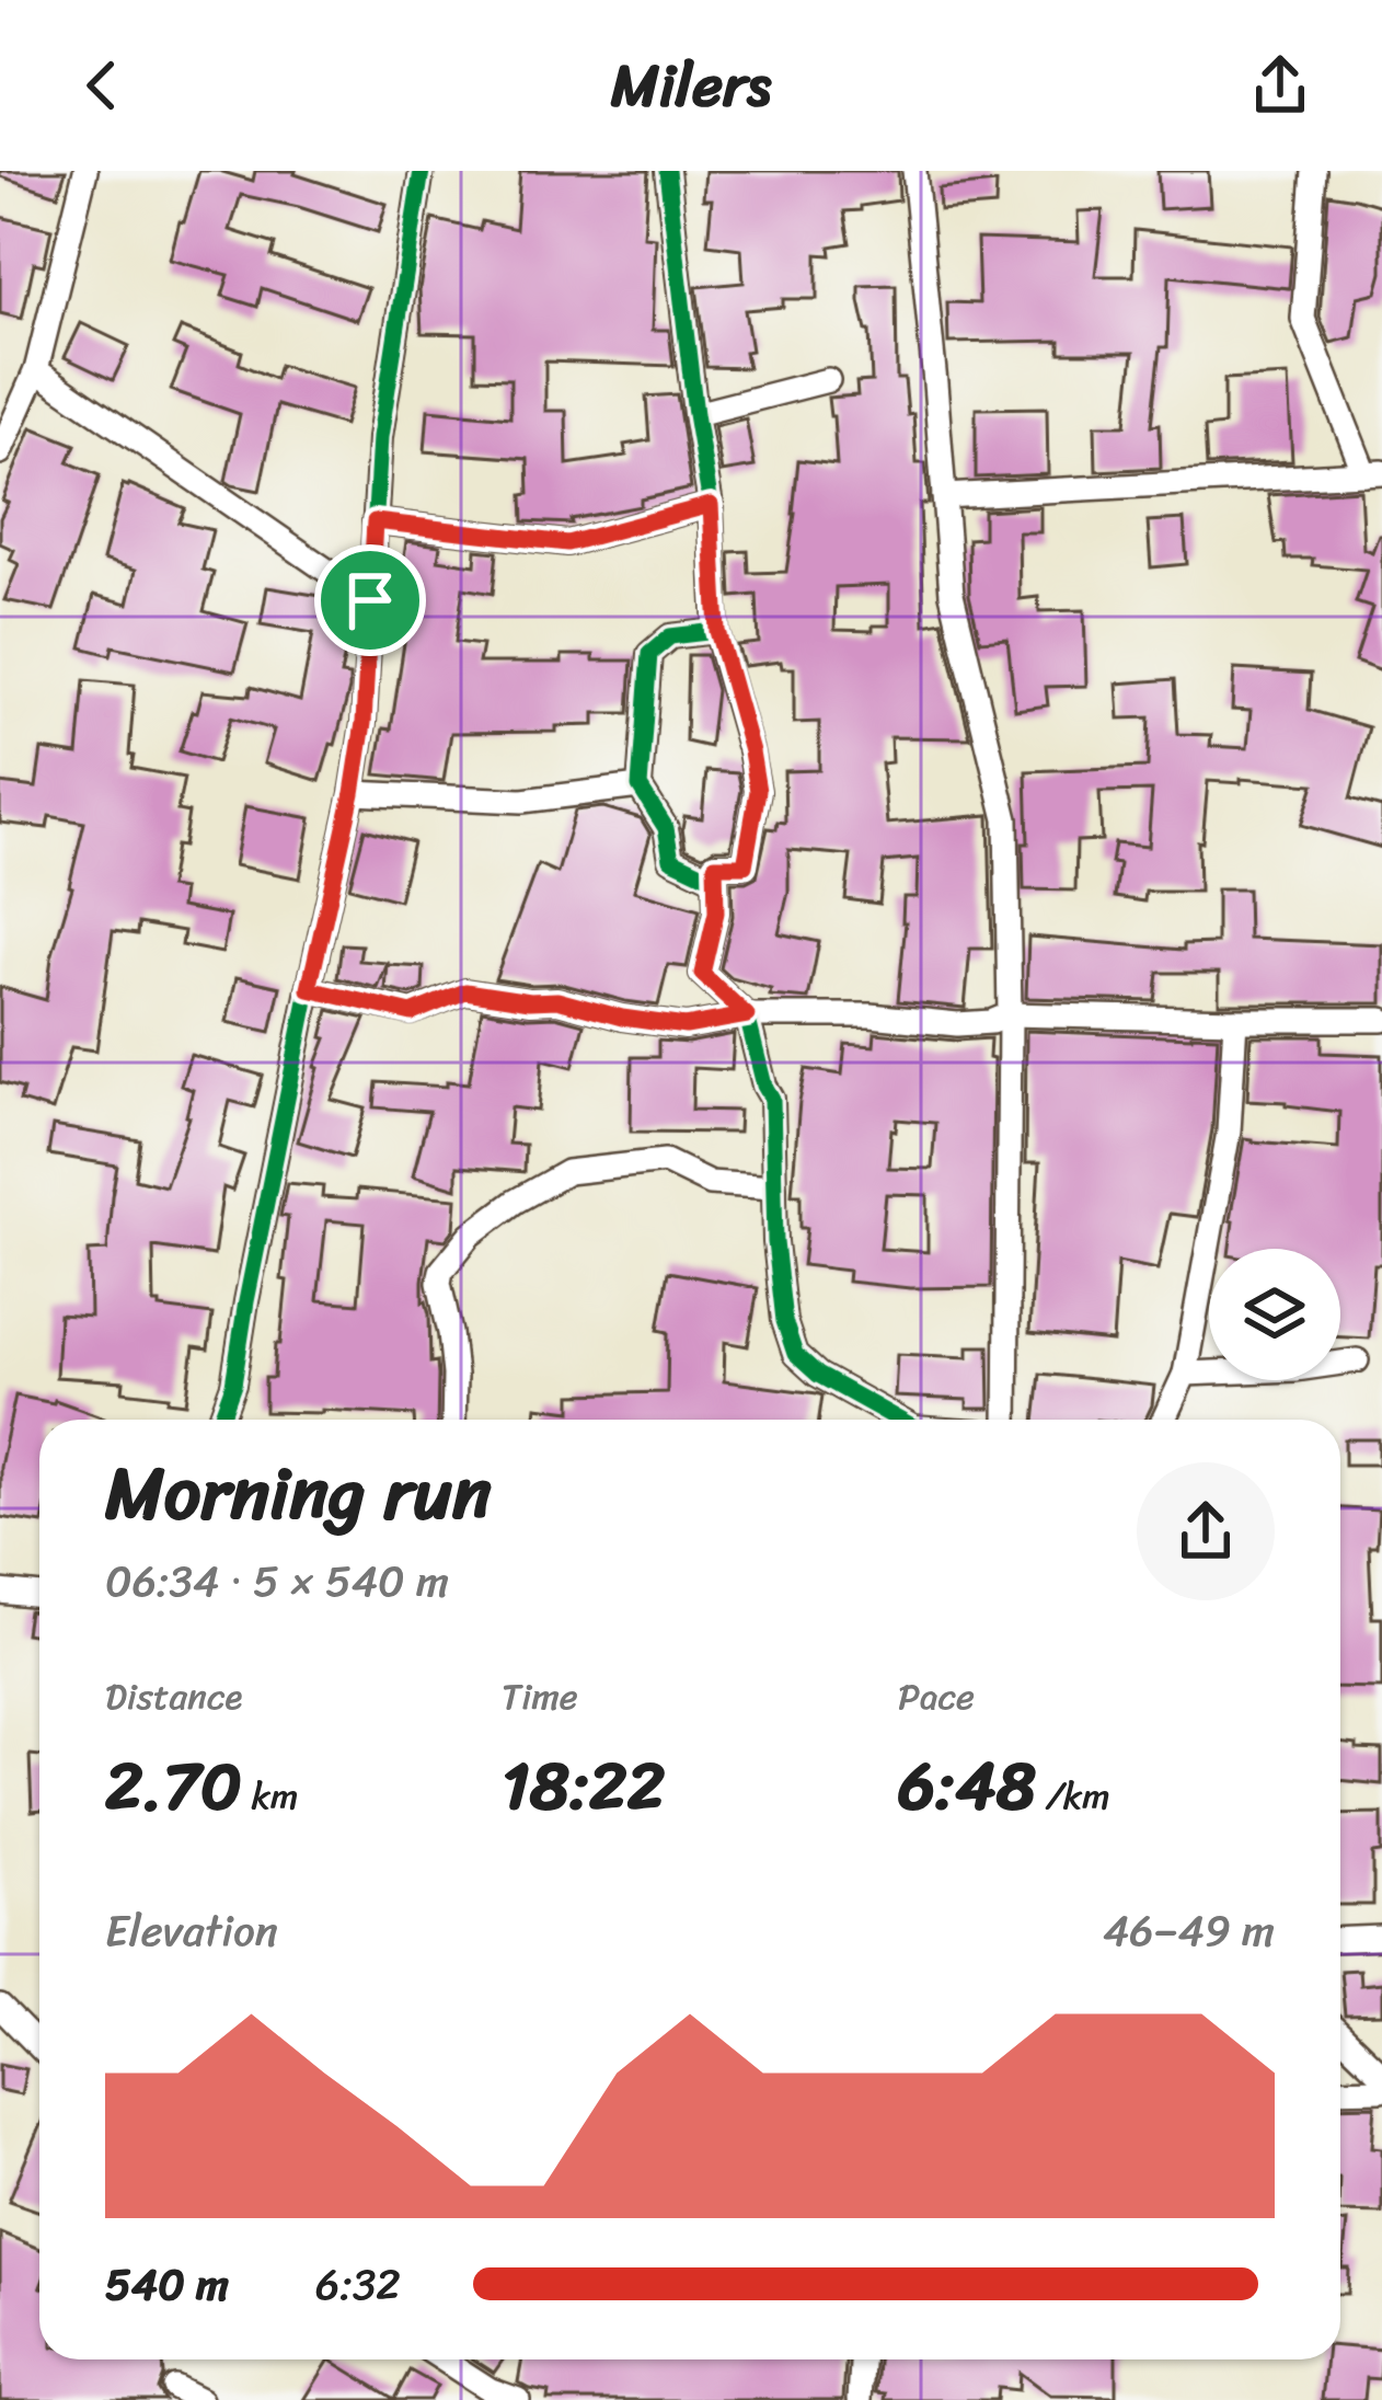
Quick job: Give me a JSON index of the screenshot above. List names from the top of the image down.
{
  "page": {
    "header": "Milers",
    "heading": ["Morning run", "06:34 · 5 × 540 m"],
    "stats": [
      ["Distance", "2.70 km"],
      ["Time", "18:22"],
      ["Pace", "6:48 /km"]
    ],
    "chart": ["Elevation", "46–49 m"],
    "list": [
      {
        "name": "540 m",
        "note": "6:32"
      }
    ]
  }
}
